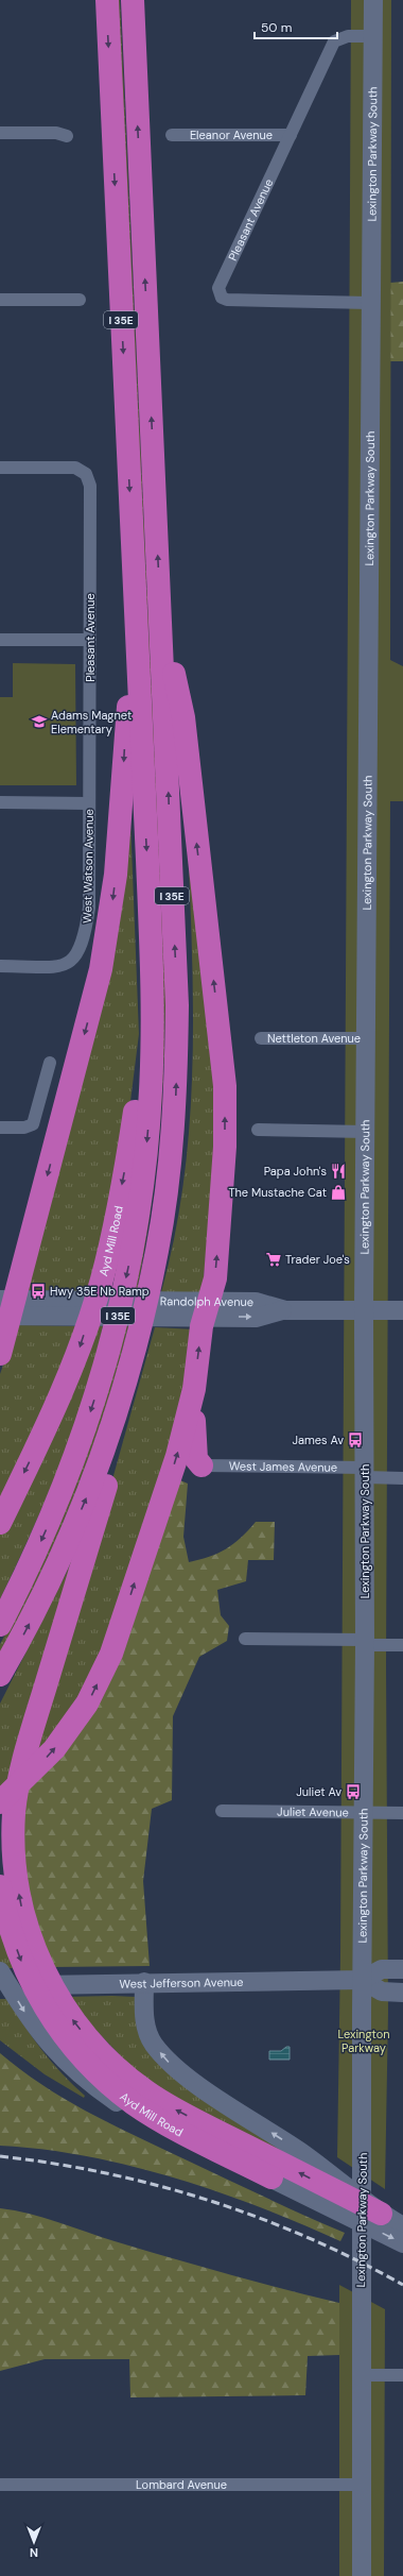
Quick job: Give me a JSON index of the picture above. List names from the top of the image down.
{
  "streets": {
    "highway": ["I 35E", "Ayd Mill Road"],
    "main road": ["Lexington Parkway South", "Randolph Avenue", "West Jefferson Avenue"],
    "street": [
      "Eleanor Avenue",
      "Pleasant Avenue",
      "West Watson Avenue",
      "Nettleton Avenue",
      "West James Avenue",
      "Juliet Avenue",
      "Lombard Avenue"
    ]
  },
  "crossings": [
    ["Eleanor Avenue", "Pleasant Avenue"],
    ["Lexington Parkway South", "Pleasant Avenue"],
    ["Lexington Parkway South", "Nettleton Avenue"],
    ["Lexington Parkway South", "Randolph Avenue"],
    ["Lexington Parkway South", "West James Avenue"],
    ["Lexington Parkway South", "Juliet Avenue"],
    ["Lexington Parkway South", "West Jefferson Avenue"],
    ["Lexington Parkway South", "Lombard Avenue"],
    ["Pleasant Avenue", "West Watson Avenue"],
    ["I 35E", "Ayd Mill Road"]
  ],
  "parks": ["Lexington Parkway"],
  "places": {
    "school or university": ["Adams Magnet Elementary"],
    "restaurant": ["Papa John's"],
    "shop": ["The Mustache Cat"],
    "supermarket": ["Trader Joe's"],
    "bus stop": ["Hwy 35E Nb Ramp", "James Av", "Juliet Av"]
  },
  "scale_bar": "50 m",
  "north": "bottom"
}
